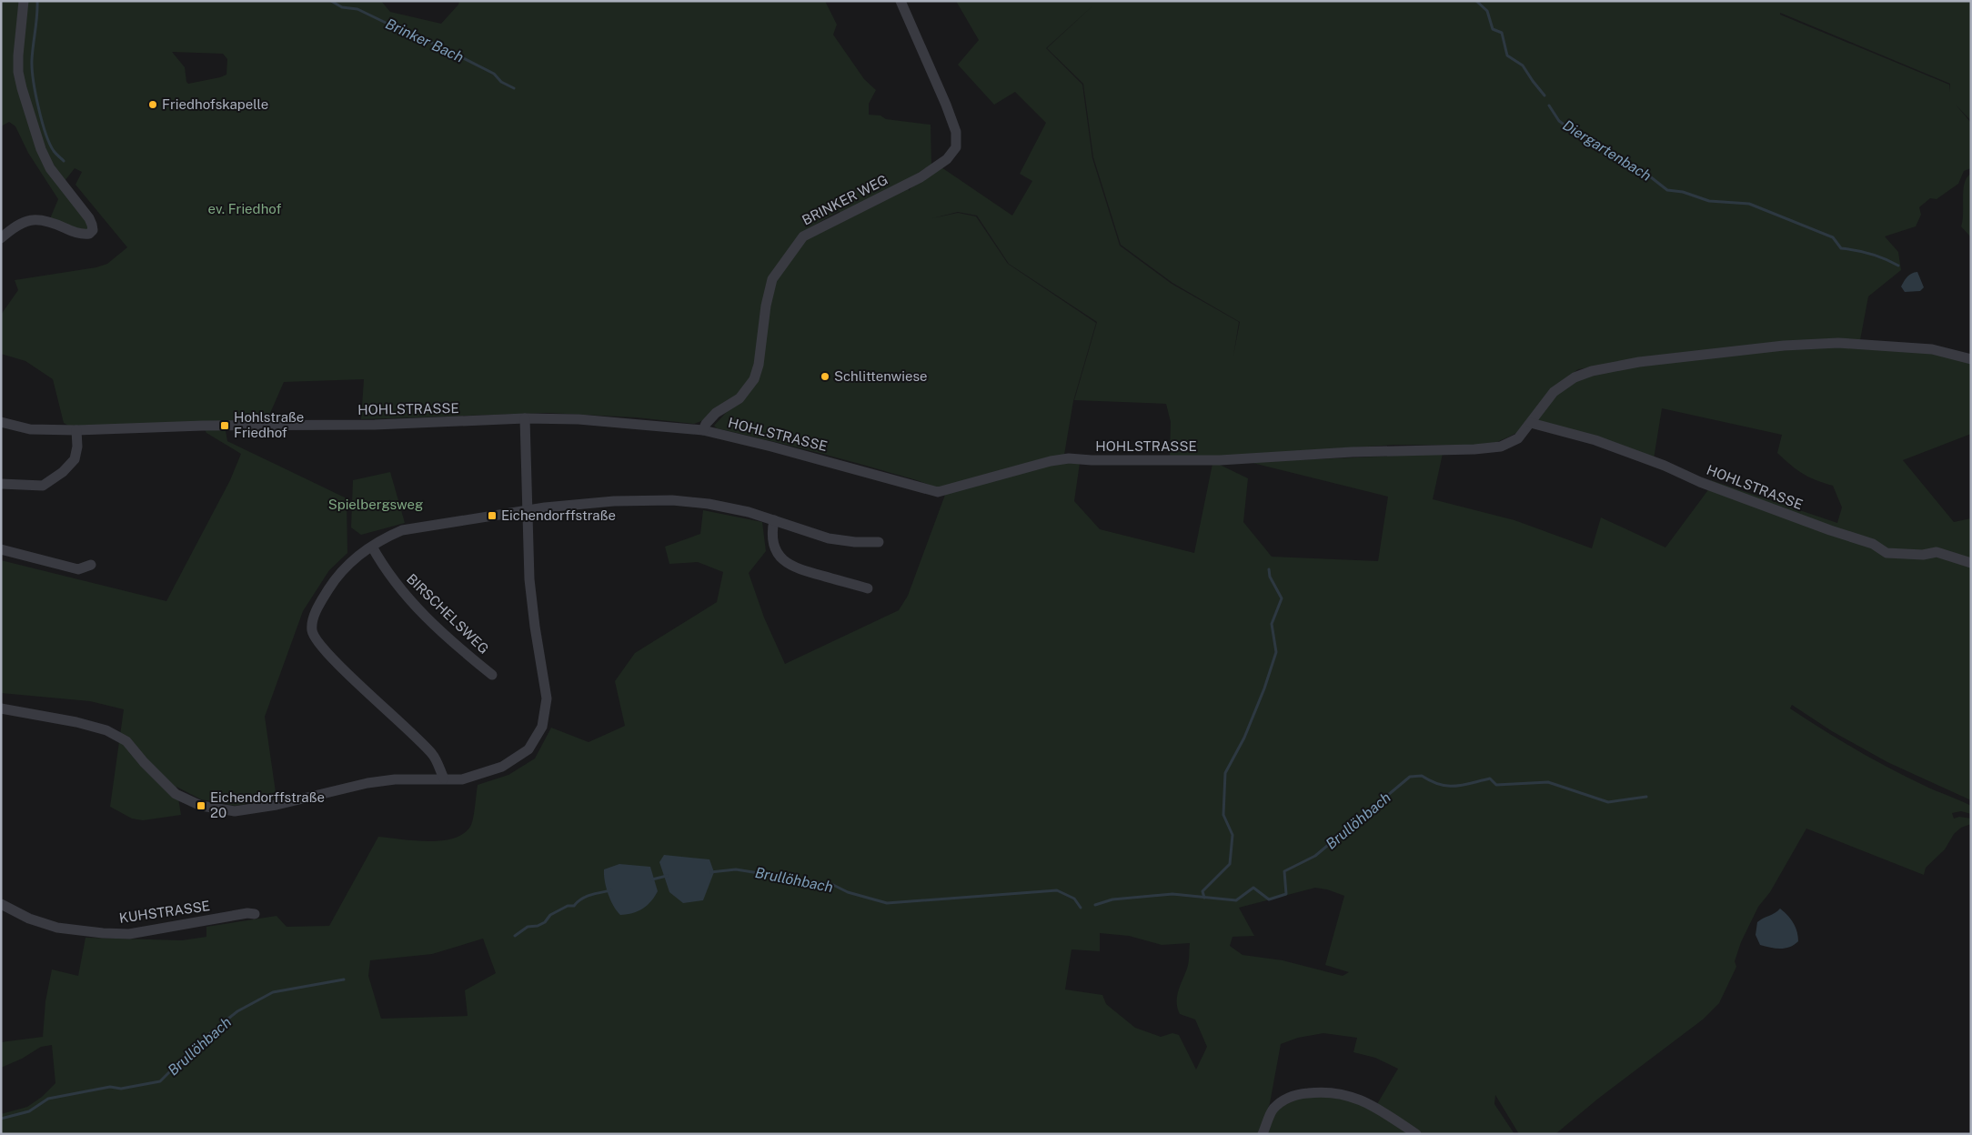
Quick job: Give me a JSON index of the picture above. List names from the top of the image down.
{
  "streets": {
    "street": [
      "BRINKER WEG",
      "HOHLSTRASSE",
      "BIRSCHELSWEG",
      "KUHSTRASSE"
    ]
  },
  "crossings": [
    ["BRINKER WEG", "HOHLSTRASSE"]
  ],
  "water": ["Brinker Bach", "Diergartenbach", "Brullöhbach"],
  "parks": ["ev. Friedhof", "Spielbergsweg"],
  "places": {
    "other": ["Friedhofskapelle", "Schlittenwiese"],
    "transit": ["Hohlstraße Friedhof", "Eichendorffstraße", "Eichendorffstraße 20"]
  }
}
